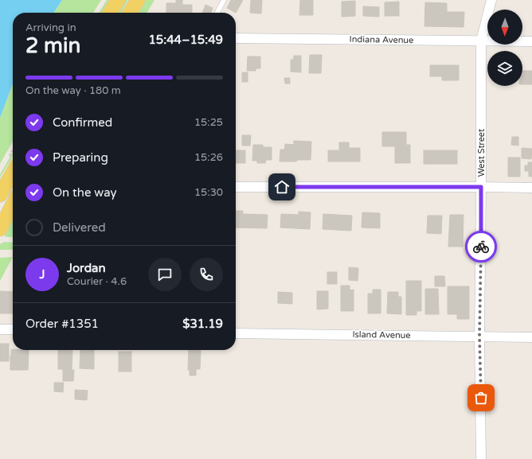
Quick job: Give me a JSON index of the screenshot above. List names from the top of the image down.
{
  "streets": {
    "street": ["Indiana Avenue", "West Street", "Island Avenue"]
  },
  "crossings": [
    ["Indiana Avenue", "West Street"],
    ["West Street", "Island Avenue"]
  ],
  "north": "bottom",
  "page": {
    "heading": ["2 min", "Arriving in", "15:44–15:49"],
    "panel": [
      "Jordan",
      "Courier · 4.6",
      "Order #1351",
      "$31.19"
    ],
    "bar": "On the way · 180 m",
    "list": [
      ["Confirmed", "15:25"],
      ["Preparing", "15:26"],
      ["On the way", "15:30"],
      "Delivered"
    ],
    "round": "J"
  }
}
